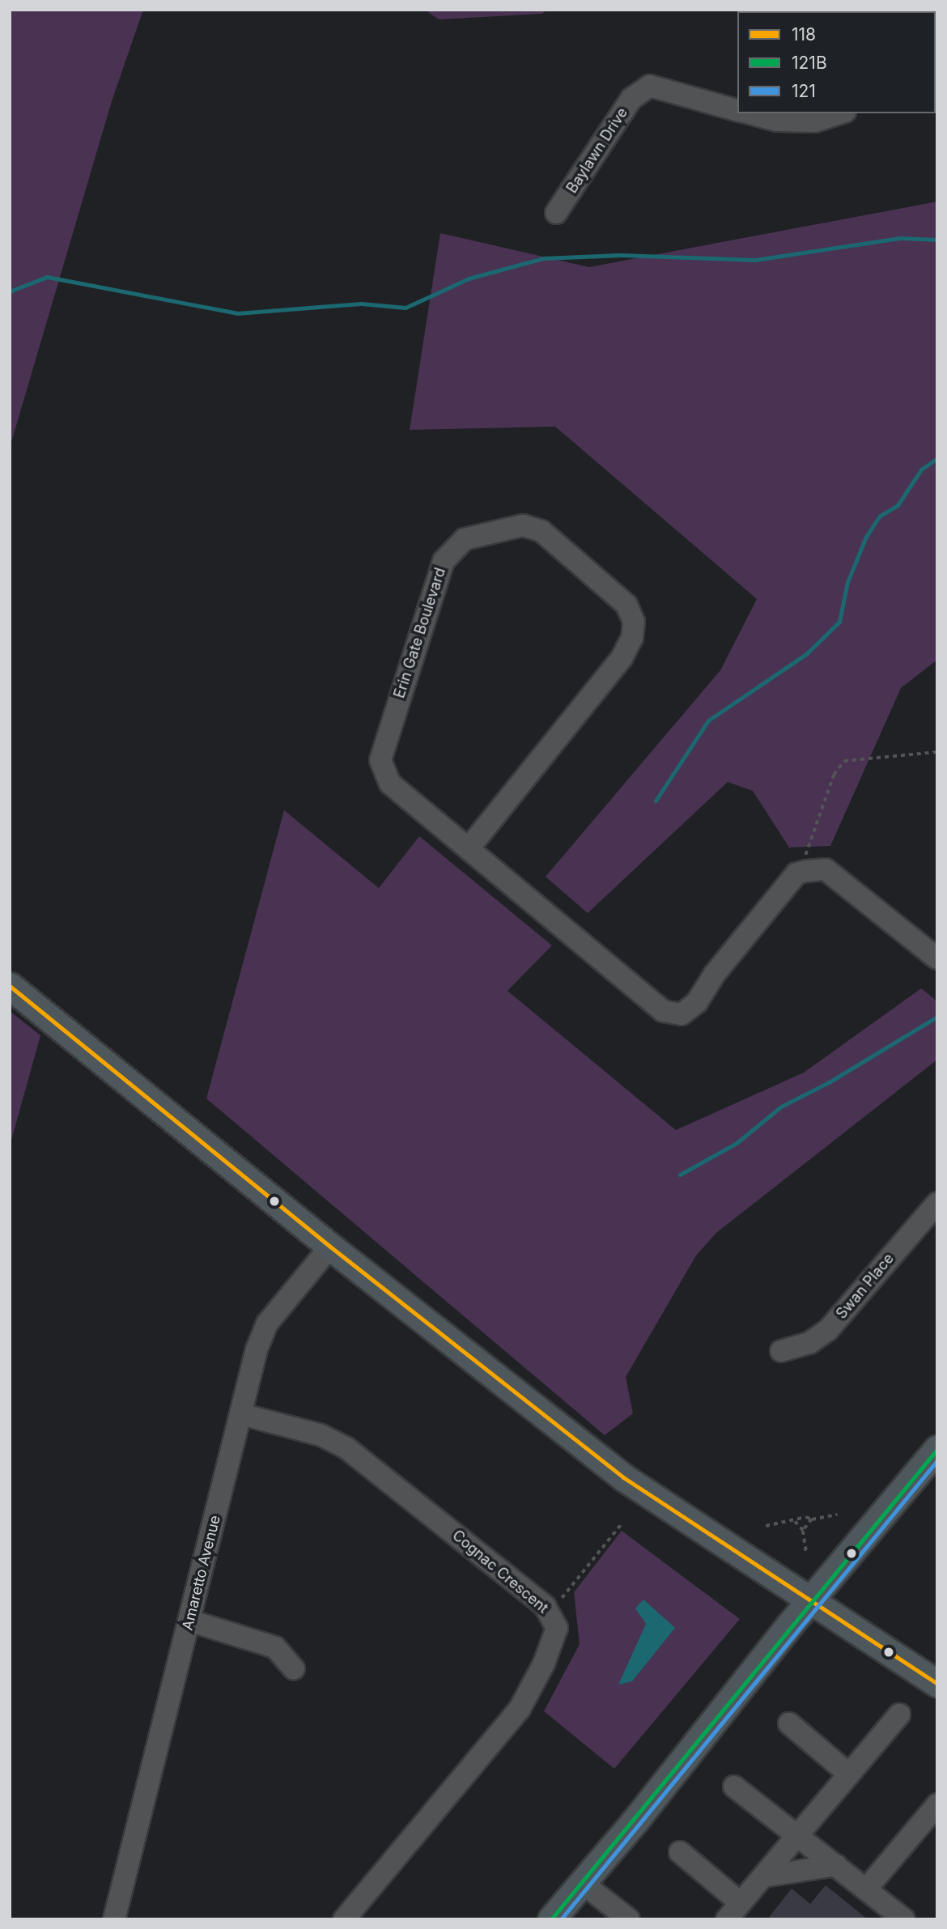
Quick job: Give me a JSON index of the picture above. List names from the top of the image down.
{
  "streets": {
    "street": [
      "Baylawn Drive",
      "Erin Gate Boulevard",
      "Swan Place",
      "Cognac Crescent",
      "Amaretto Avenue"
    ]
  },
  "crossings": [
    ["Cognac Crescent", "Amaretto Avenue"]
  ],
  "lines": ["transit line 118", "transit line 121B", "transit line 121"],
  "legend": ["118", "121B", "121"]
}
